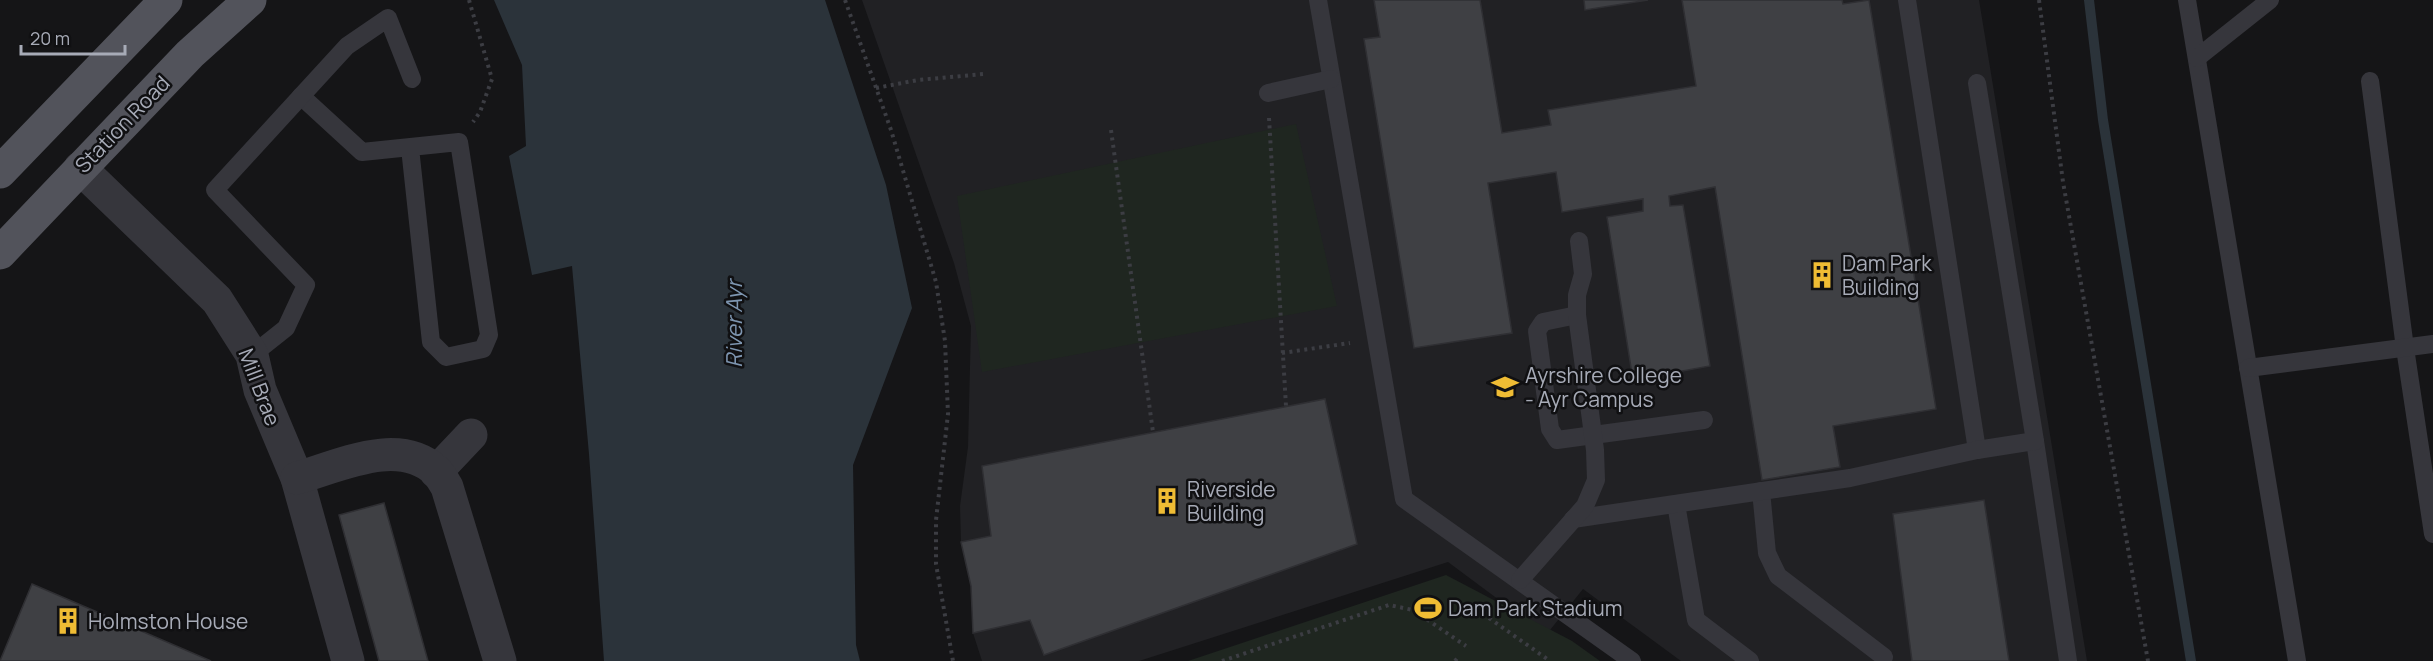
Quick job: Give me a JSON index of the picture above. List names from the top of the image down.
{
  "streets": {
    "main road": ["Station Road"],
    "street": ["Mill Brae"]
  },
  "crossings": [
    ["Station Road", "Mill Brae"]
  ],
  "water": ["River Ayr"],
  "places": {
    "building": ["Dam Park Building", "Riverside Building", "Holmston House"],
    "school or university": ["Ayrshire College - Ayr Campus"],
    "sports": ["Dam Park Stadium"]
  },
  "scale_bar": "20 m"
}
